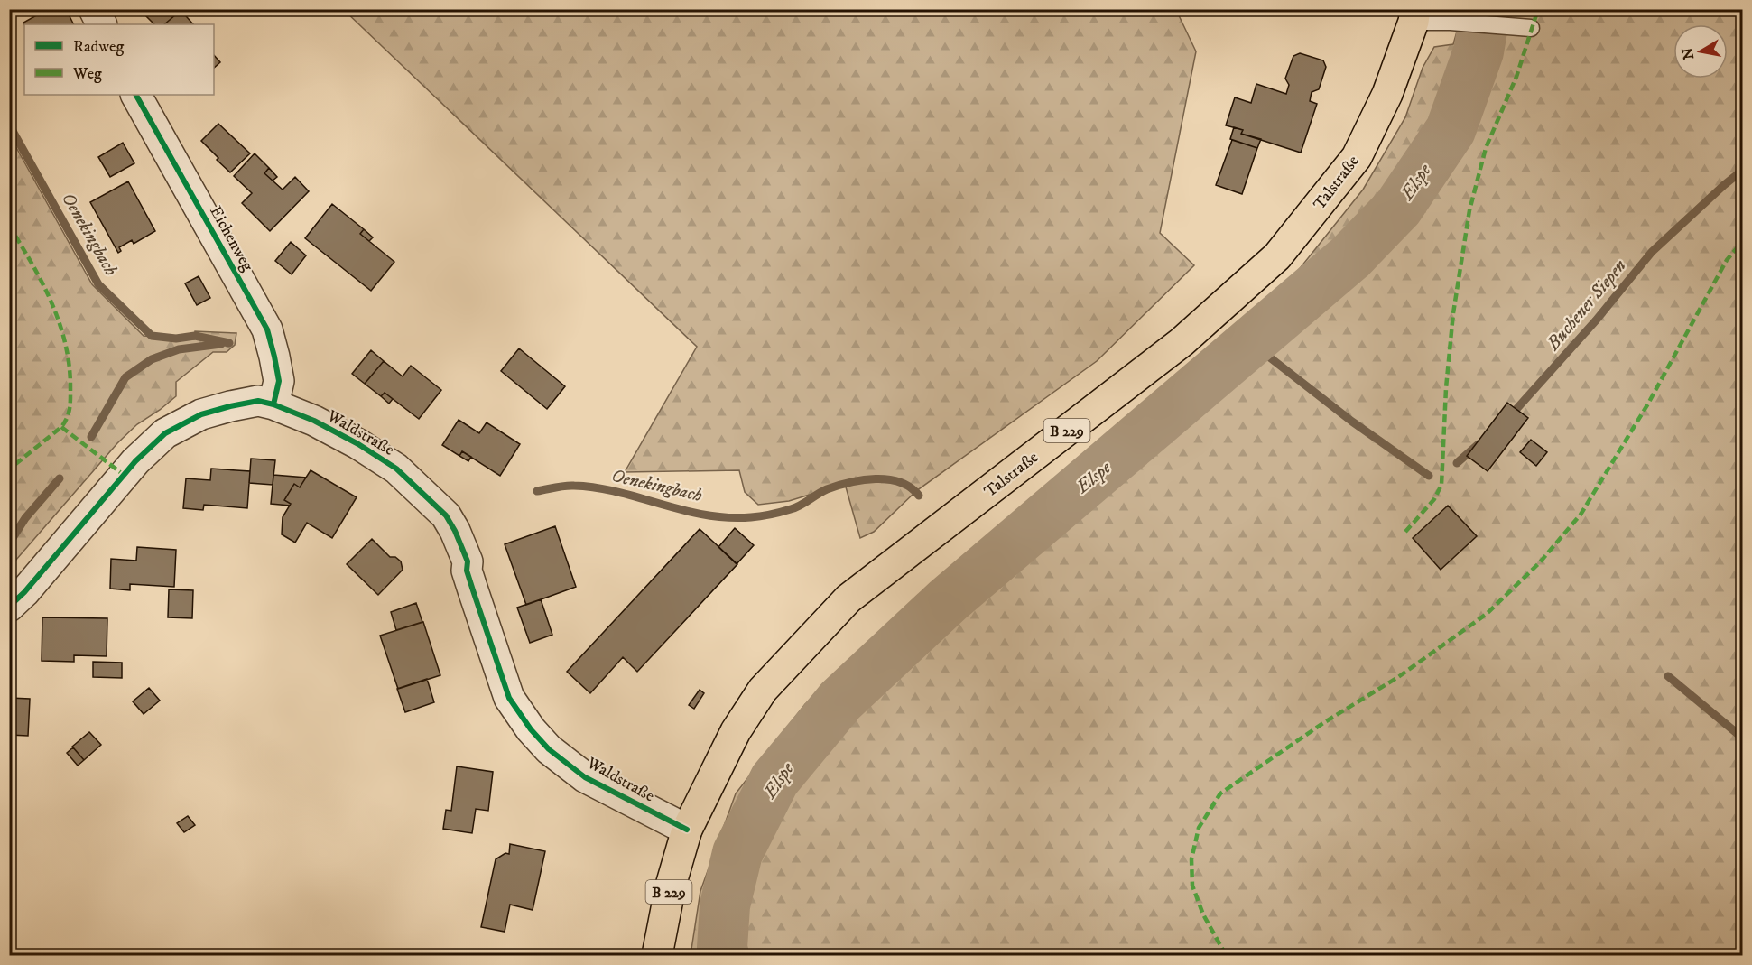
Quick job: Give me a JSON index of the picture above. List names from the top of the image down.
{
  "streets": {
    "main road": ["Talstraße", "B 229"],
    "street": ["Eichenweg", "Waldstraße"]
  },
  "crossings": [
    ["Talstraße", "Waldstraße"],
    ["Eichenweg", "Waldstraße"]
  ],
  "water": ["Elspe", "Oenekingbach", "Buchener Siepen"],
  "legend": ["Radweg", "Weg"],
  "north": "left"
}
